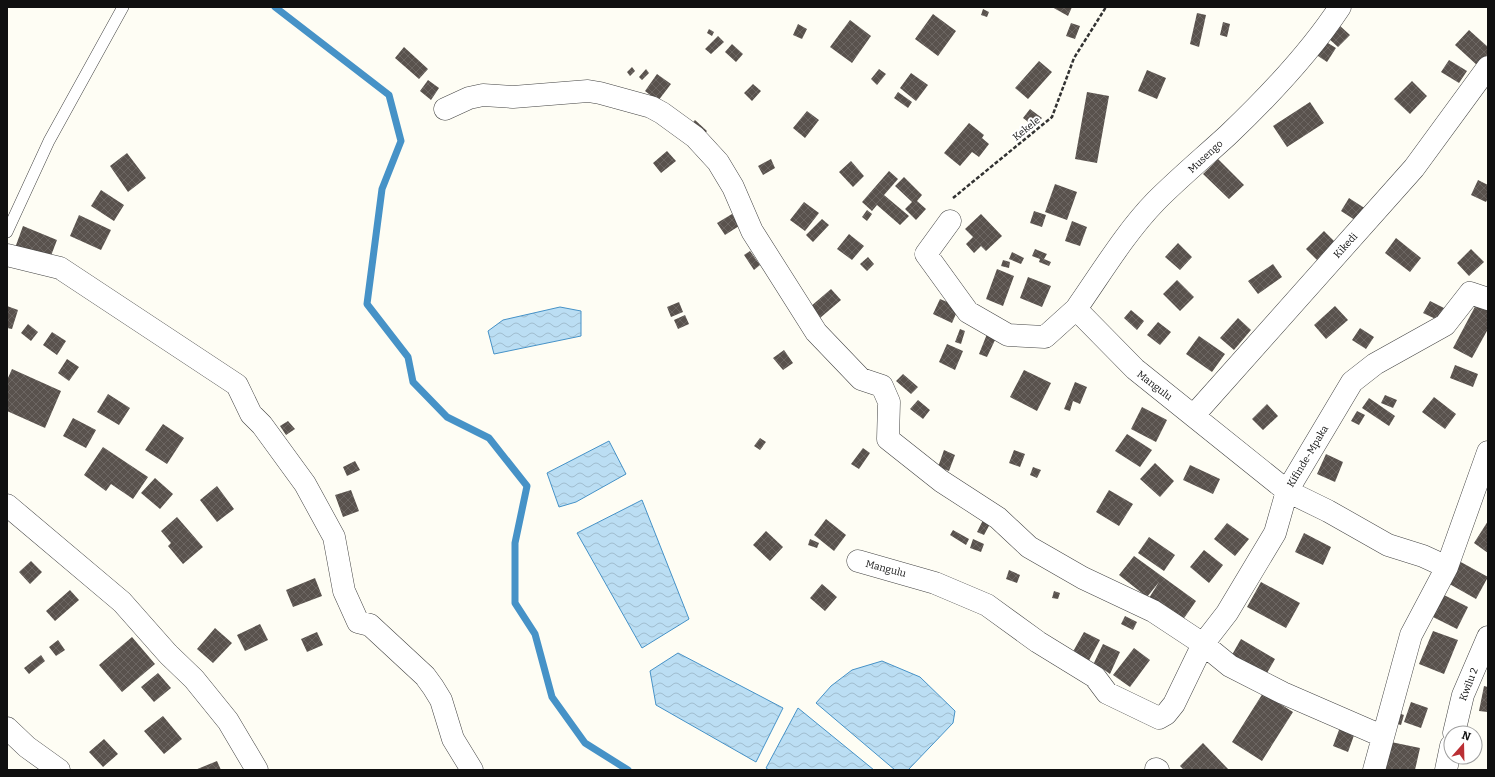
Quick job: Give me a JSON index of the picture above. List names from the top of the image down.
{
  "streets": {
    "street": [
      "Musengo",
      "Kikedi",
      "Mangulu",
      "Kifinde-Mpaka",
      "Kwilu 2"
    ],
    "path": ["Kekele"]
  },
  "crossings": [
    ["Musengo", "Mangulu"],
    ["Kikedi", "Mangulu"],
    ["Mangulu", "Kifinde-Mpaka"]
  ],
  "north": "top"
}
